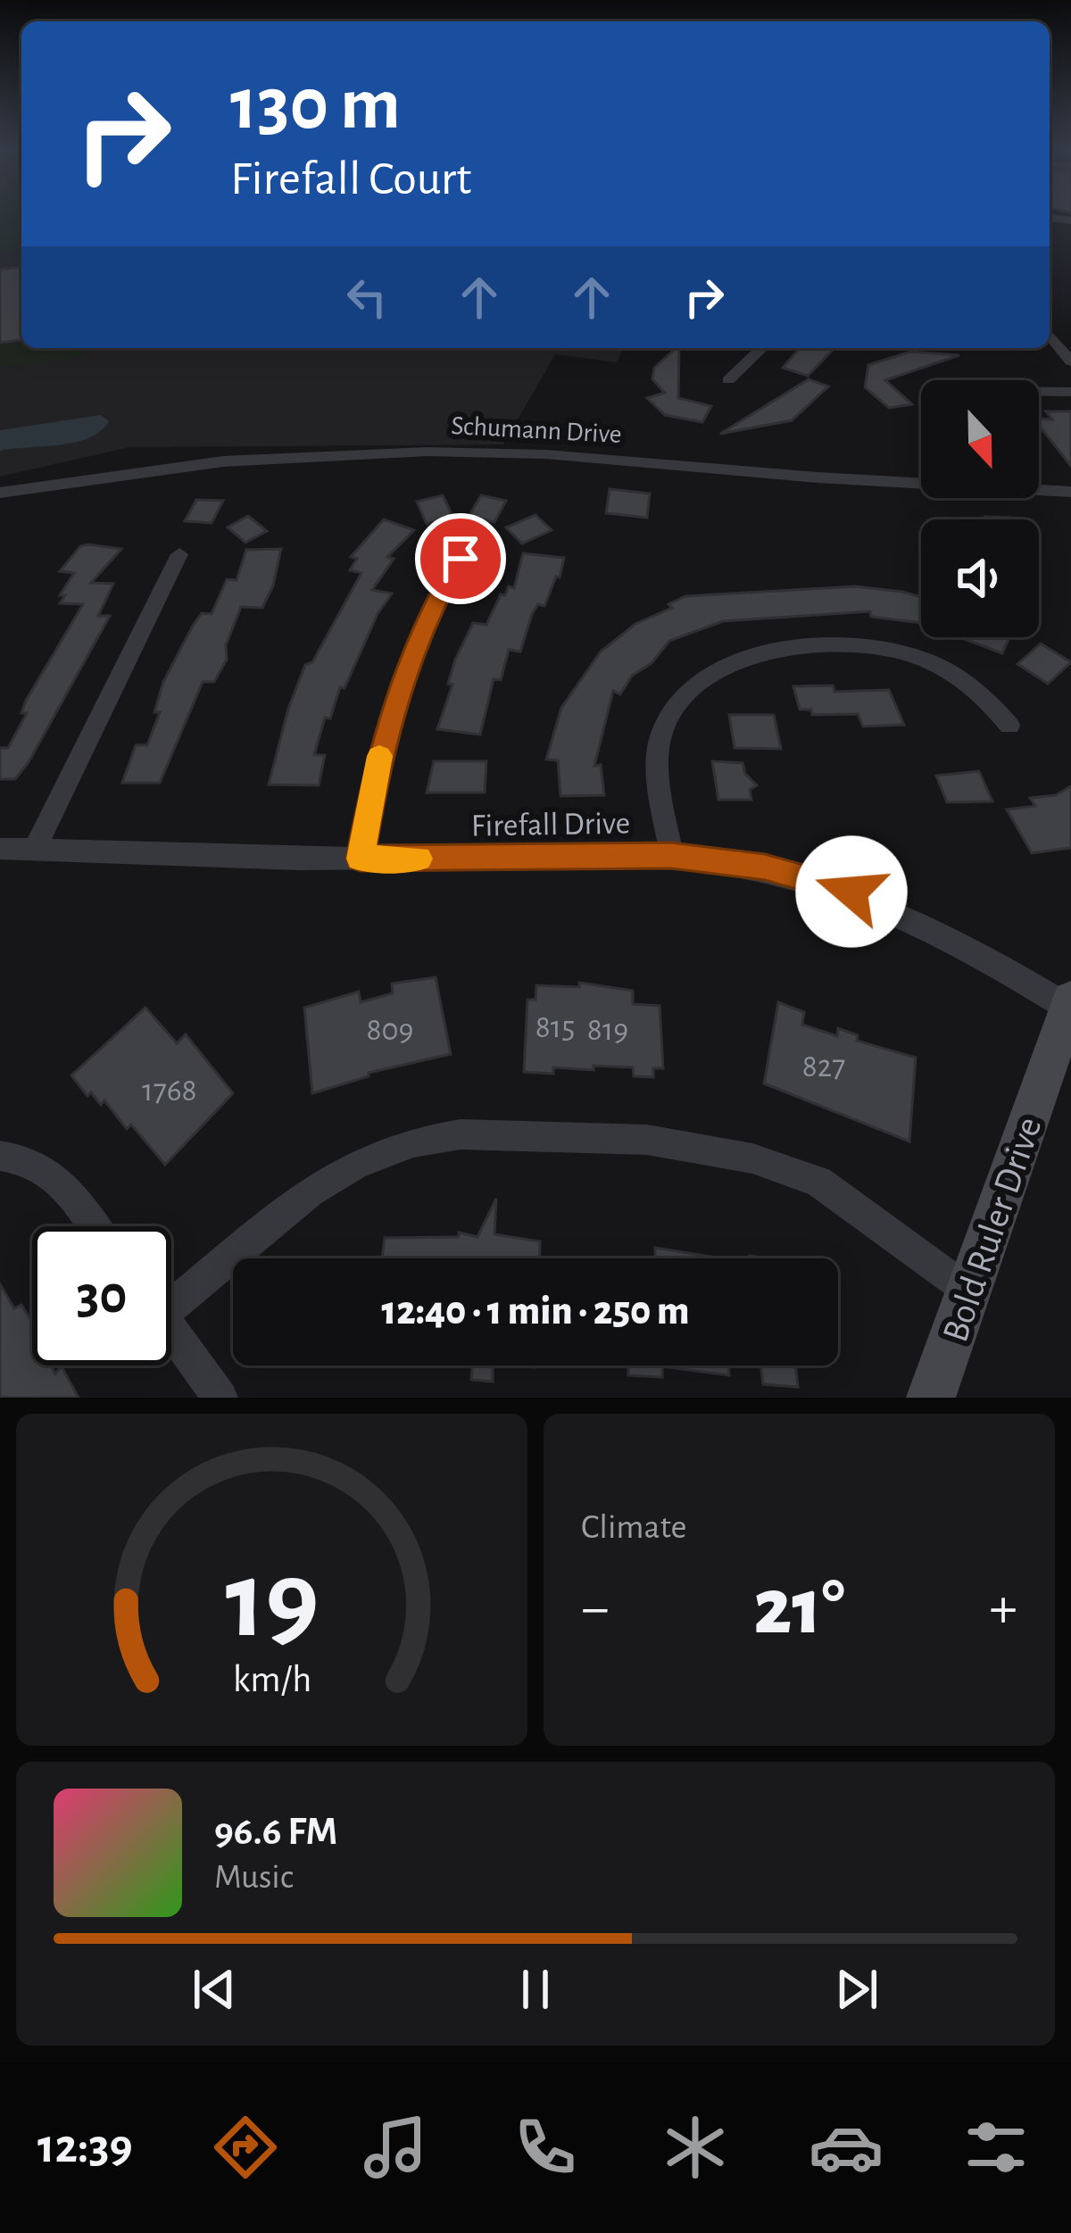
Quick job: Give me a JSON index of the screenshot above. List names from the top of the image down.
{
  "streets": {
    "street": ["Schumann Drive", "Firefall Drive", "Bold Ruler Drive"]
  },
  "crossings": [
    ["Firefall Drive", "Bold Ruler Drive"]
  ],
  "house_numbers": [
    "815",
    "809",
    "819",
    "827",
    "1768"
  ],
  "north": "bottom",
  "page": {
    "turn": ["130 m", "Firefall Court"],
    "limit": "30",
    "trip": "12:40 · 1 min · 250 m",
    "tile": "Climate",
    "heat": ["−", "21°", "+"],
    "song": ["96.6 FM", "Music"],
    "tabs": "12:39",
    "gauge": ["19", "km/h"]
  }
}
